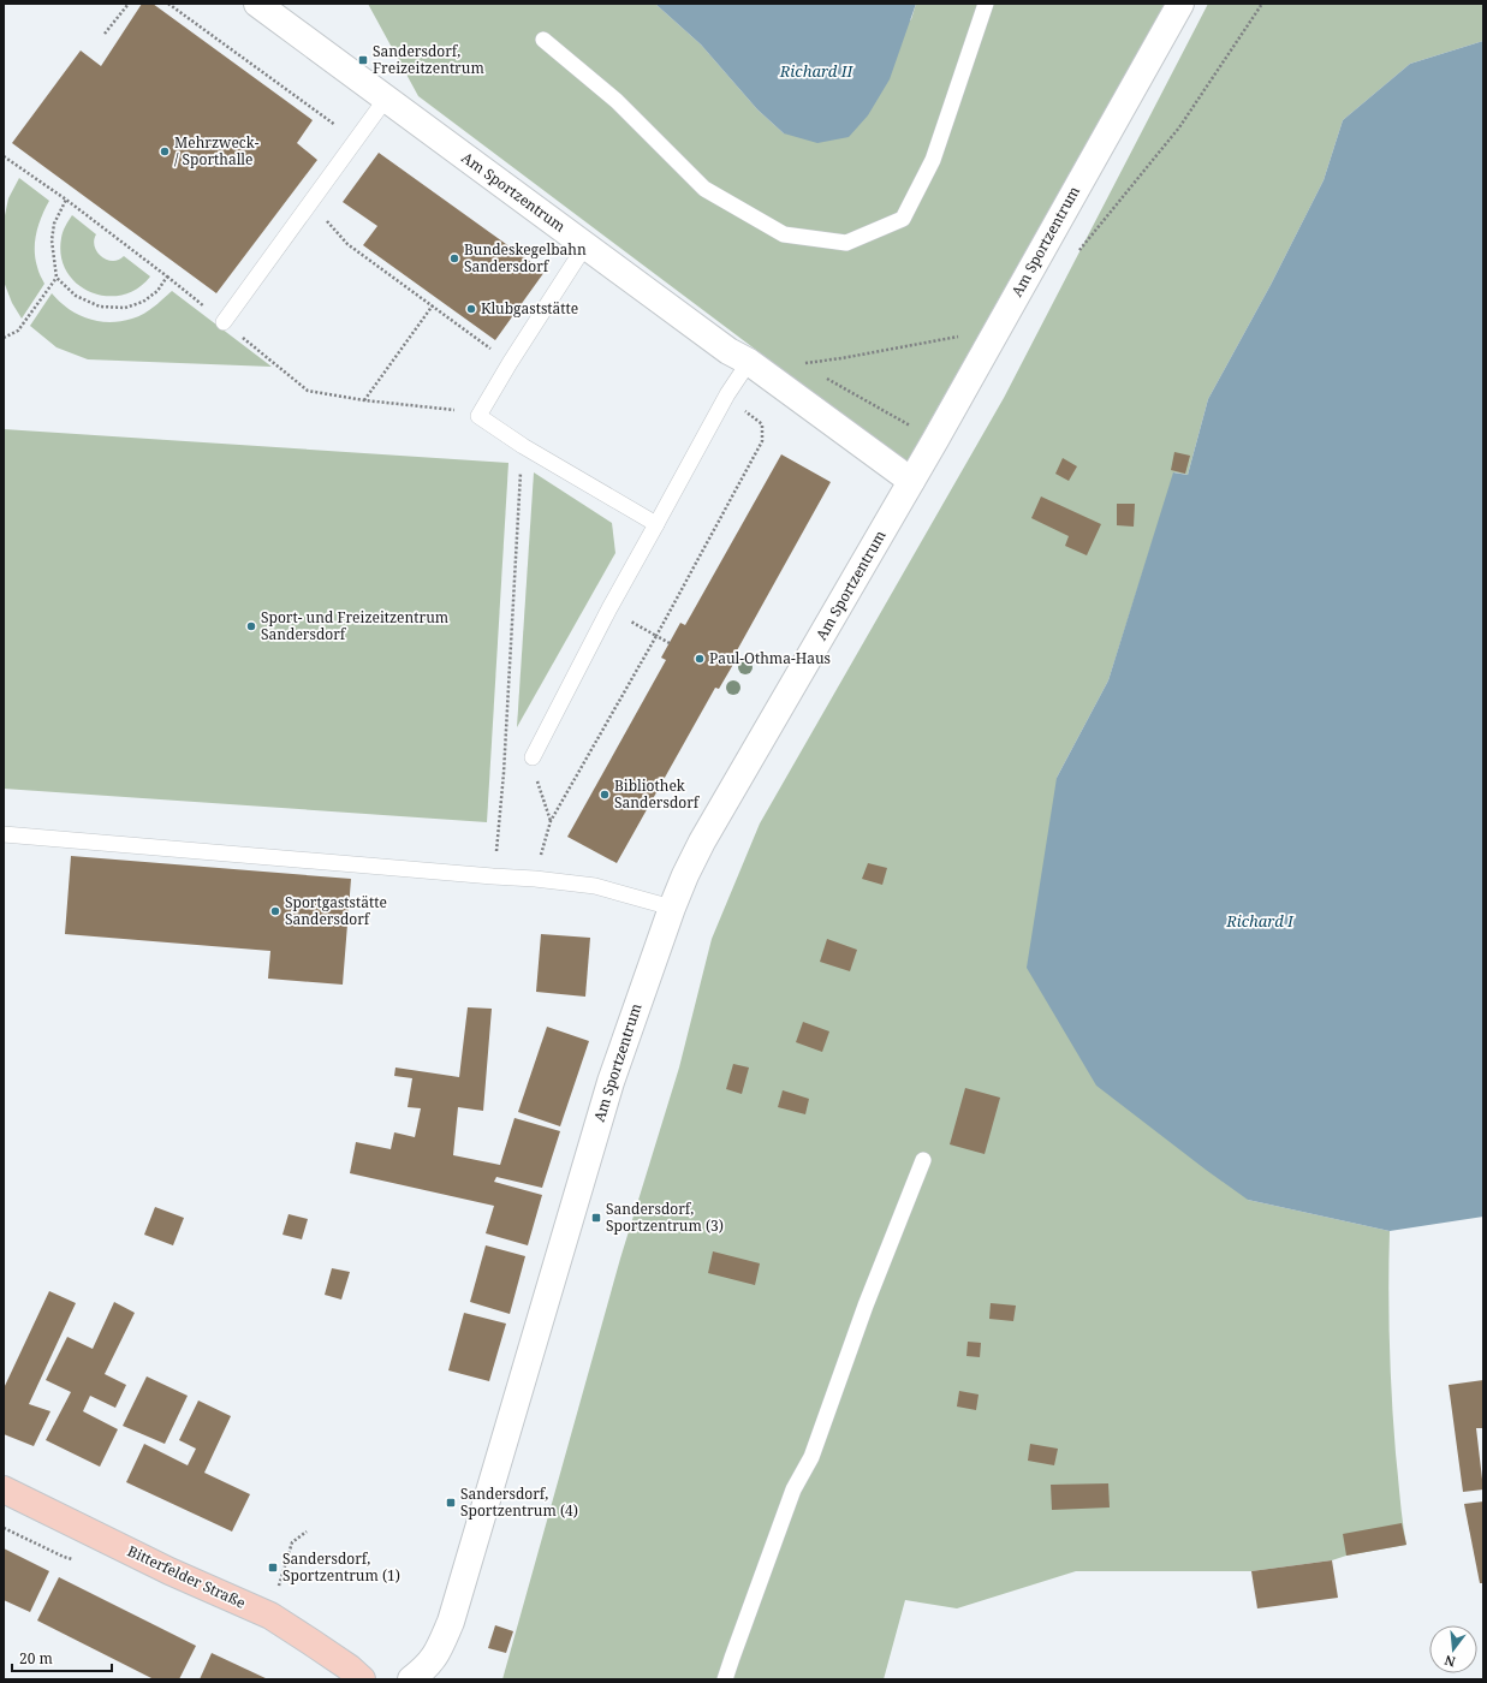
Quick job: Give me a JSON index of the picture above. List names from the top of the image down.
{
  "streets": {
    "street": ["Am Sportzentrum", "Bitterfelder Straße"]
  },
  "water": ["Richard II", "Richard I"],
  "places": {
    "transit": [
      "Sandersdorf, Freizeitzentrum",
      "Sandersdorf, Sportzentrum (3)",
      "Sandersdorf, Sportzentrum (4)",
      "Sandersdorf, Sportzentrum (1)"
    ],
    "other": [
      "Mehrzweck- / Sporthalle",
      "Bundeskegelbahn Sandersdorf",
      "Klubgaststätte",
      "Sport- und Freizeitzentrum Sandersdorf",
      "Paul-Othma-Haus",
      "Bibliothek Sandersdorf",
      "Sportgaststätte Sandersdorf"
    ]
  },
  "scale_bar": "20 m",
  "north": "bottom"
}
